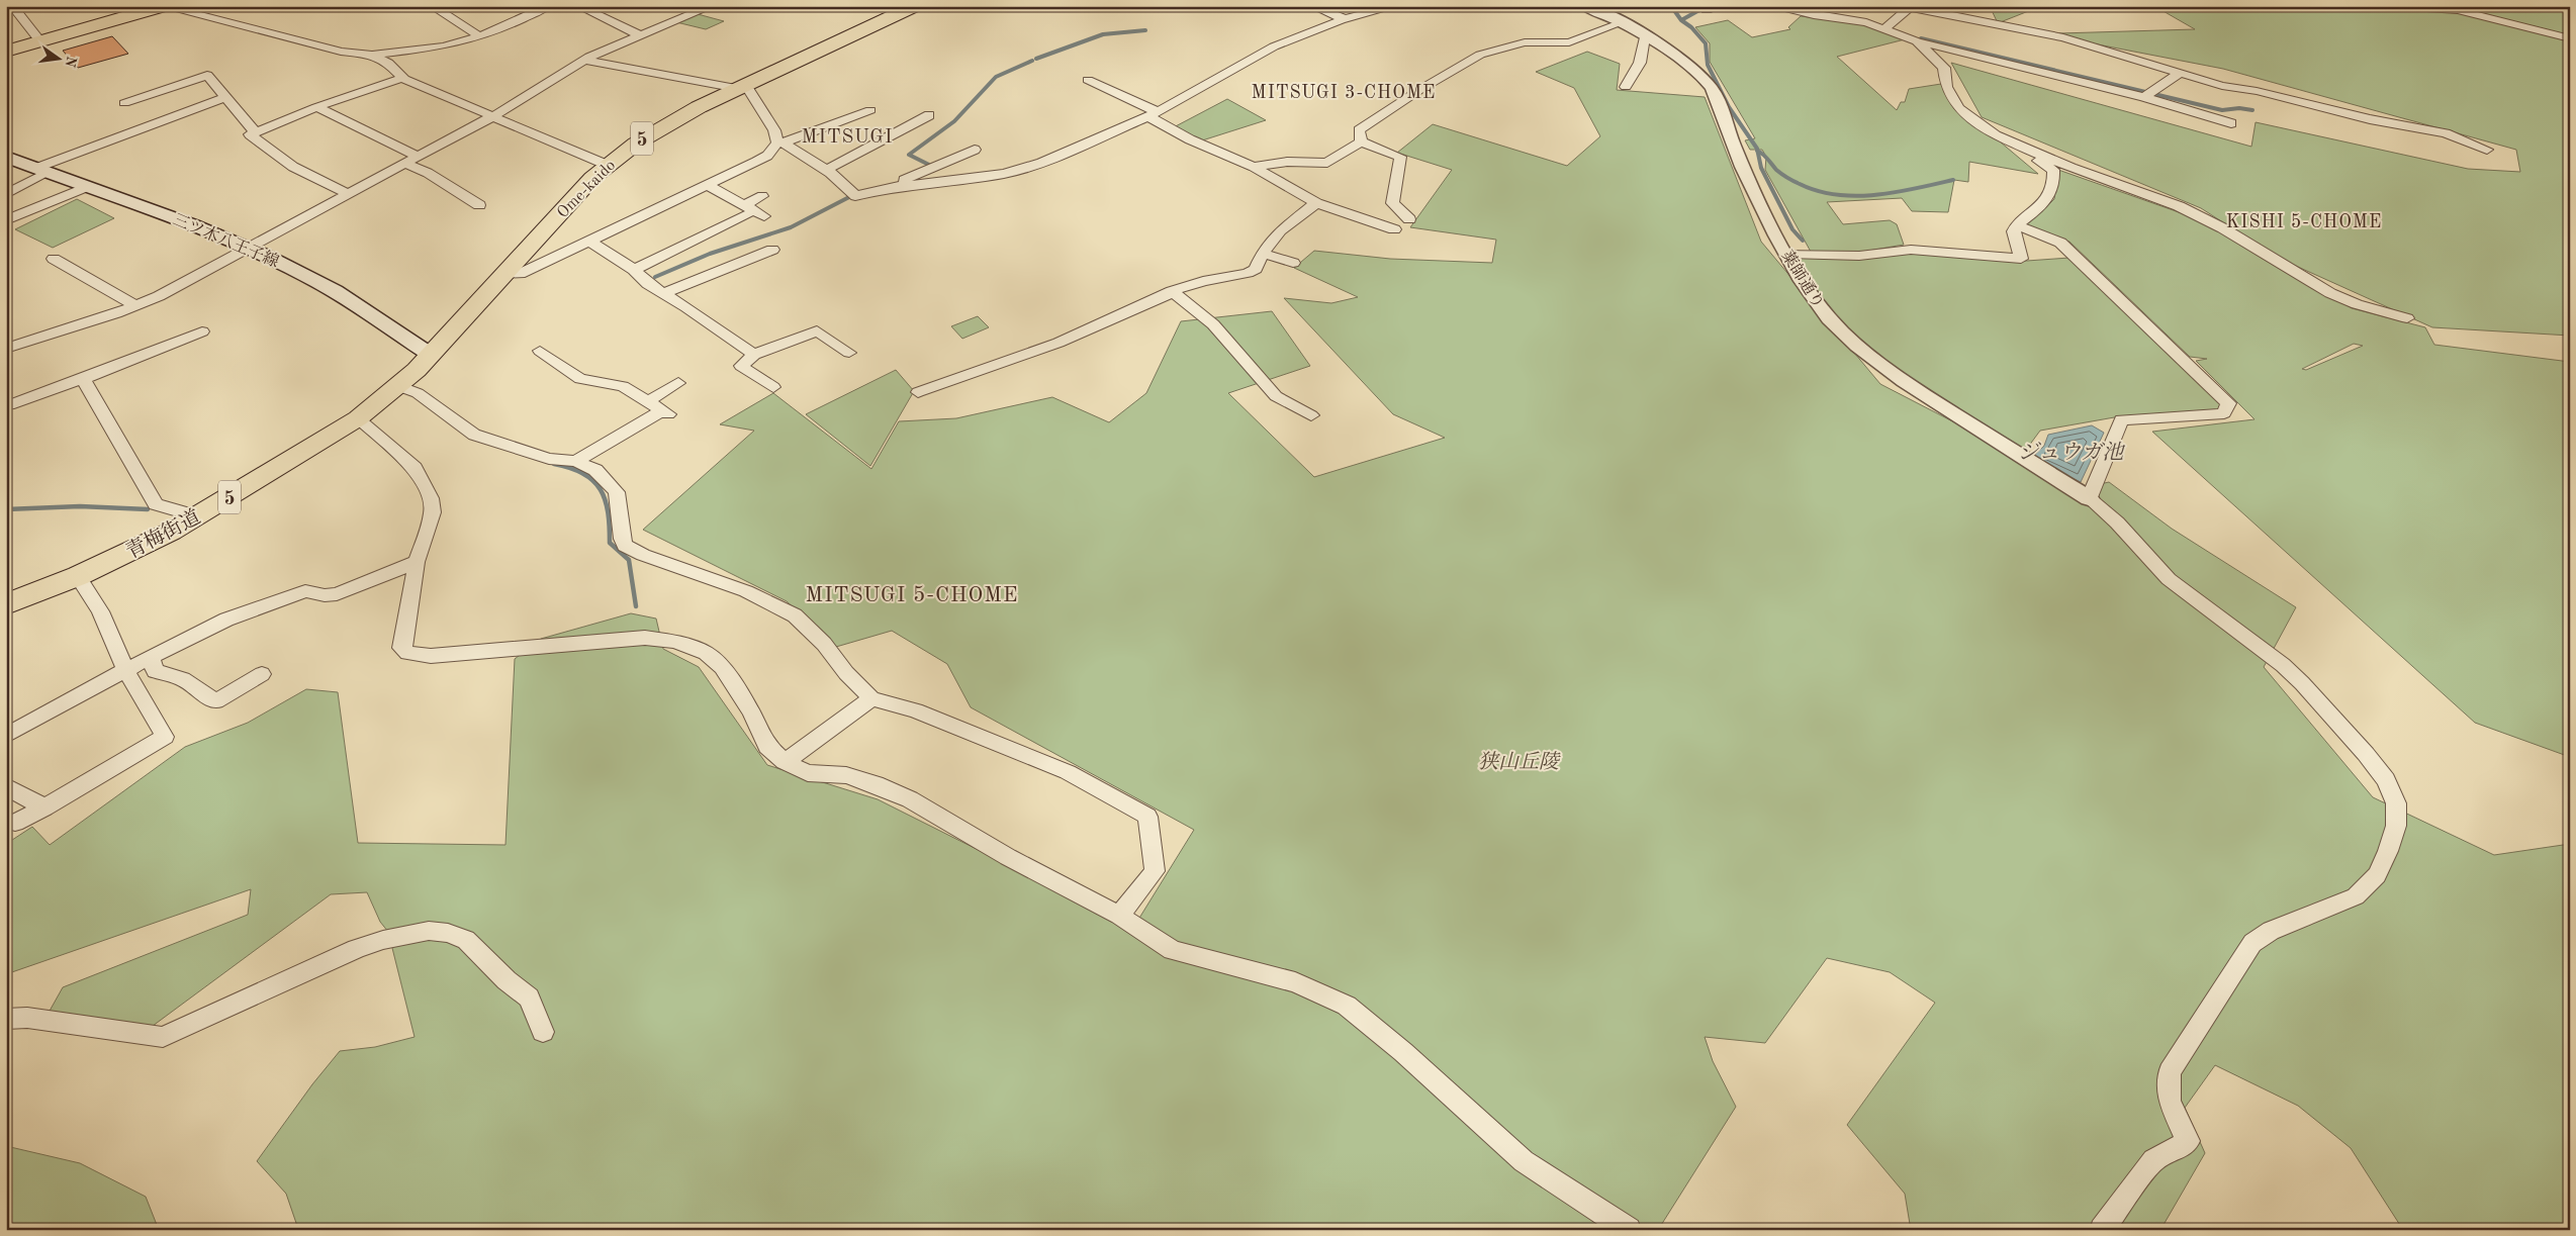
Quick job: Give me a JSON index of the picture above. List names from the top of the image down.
{
  "streets": {
    "main road": [
      "5",
      "Ome-kaido",
      "三ツ木八王子線",
      "青梅街道"
    ],
    "street": ["薬師通り"]
  },
  "crossings": [
    ["Ome-kaido", "三ツ木八王子線"],
    ["Ome-kaido", "青梅街道"],
    ["三ツ木八王子線", "青梅街道"]
  ],
  "districts": [
    "MITSUGI 3-CHOME",
    "MITSUGI",
    "KISHI 5-CHOME",
    "MITSUGI 5-CHOME"
  ],
  "water": ["ジュウガ池"],
  "parks": ["狭山丘陵"],
  "north": "right"
}
